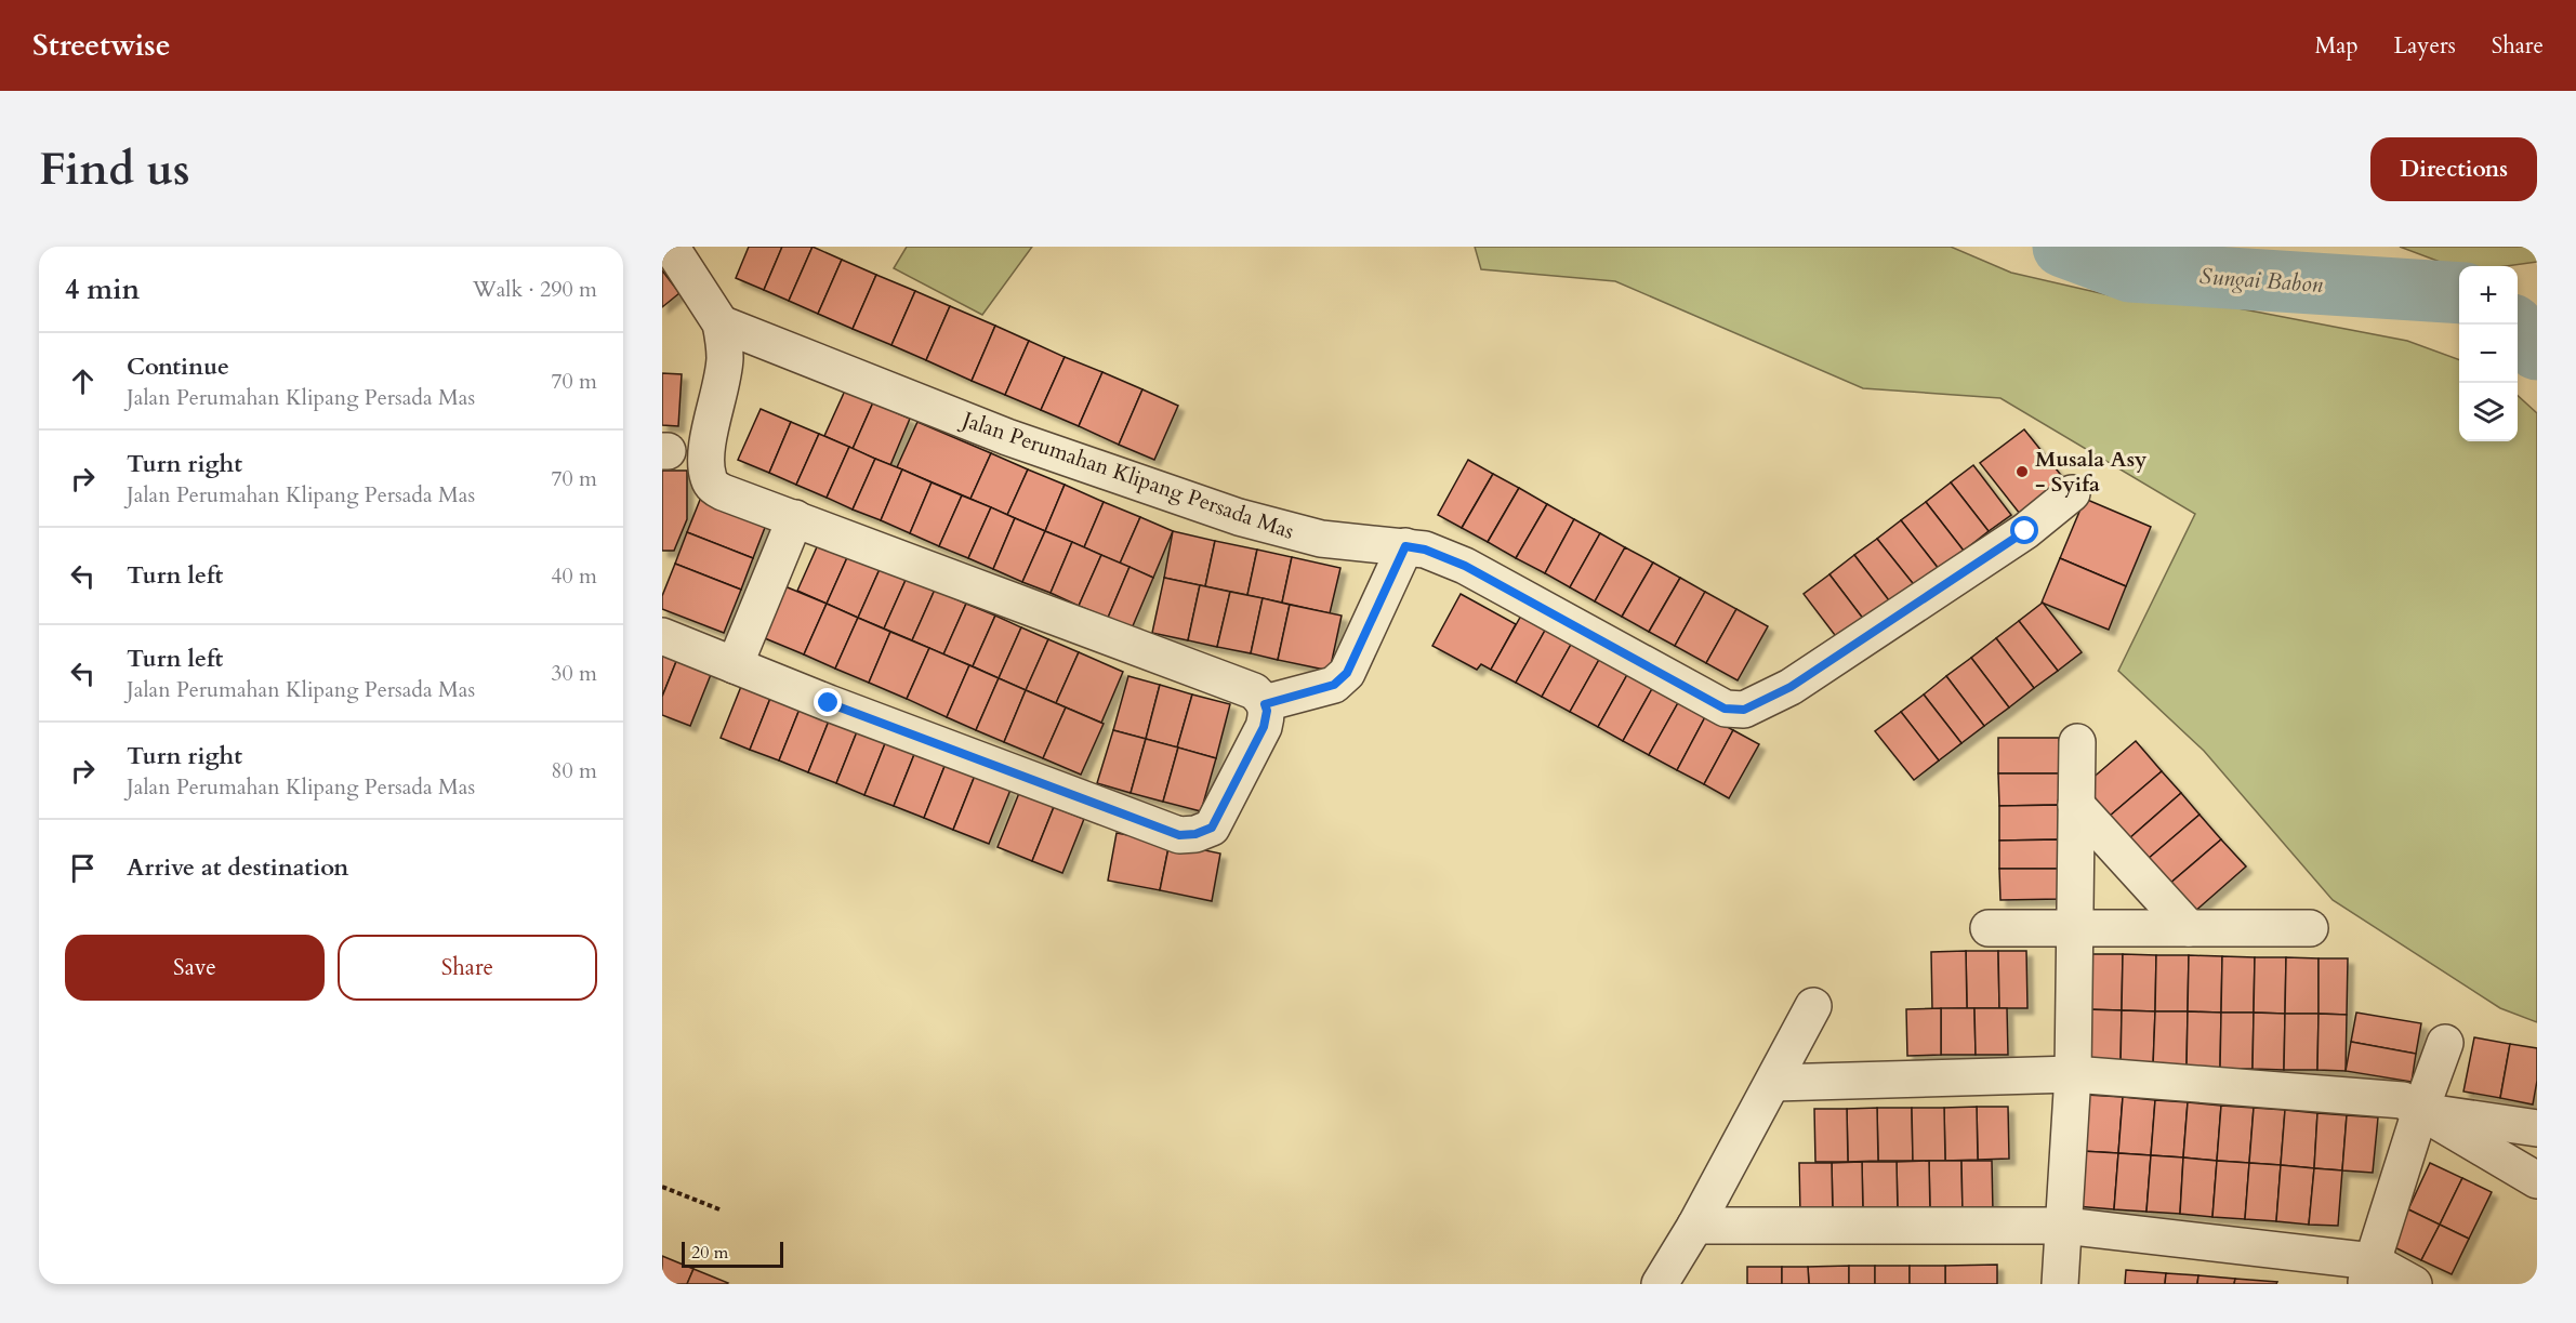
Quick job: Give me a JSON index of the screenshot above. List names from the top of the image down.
{
  "streets": {
    "street": ["Jalan Perumahan Klipang Persada Mas"]
  },
  "water": ["Sungai Babon"],
  "places": ["Musala Asy - Syifa"],
  "scale_bar": "20 m",
  "page": {
    "header": "Streetwise",
    "nav": ["Map", "Layers", "Share"],
    "buttons": [
      "Directions",
      ["Save", "Share"]
    ],
    "title": "Find us",
    "heading": ["4 min", "Walk · 290 m"],
    "map_buttons": ["+", "−"],
    "list": [
      ["Continue", "Jalan Perumahan Klipang Persada Mas", "70 m"],
      ["Turn right", "Jalan Perumahan Klipang Persada Mas", "70 m"],
      ["Turn left", "40 m"],
      ["Turn left", "Jalan Perumahan Klipang Persada Mas", "30 m"],
      ["Turn right", "Jalan Perumahan Klipang Persada Mas", "80 m"],
      "Arrive at destination"
    ],
    "scale": "20 m"
  }
}
